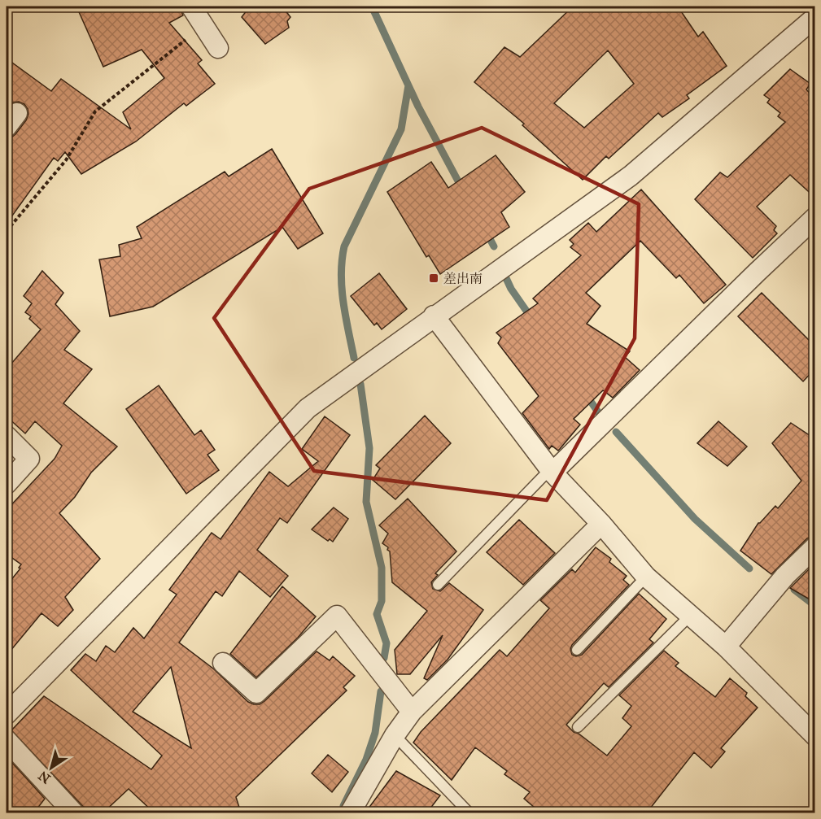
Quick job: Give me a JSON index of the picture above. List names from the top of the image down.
{
  "places": {
    "transit": ["差出南"]
  },
  "north": "bottom left"
}
